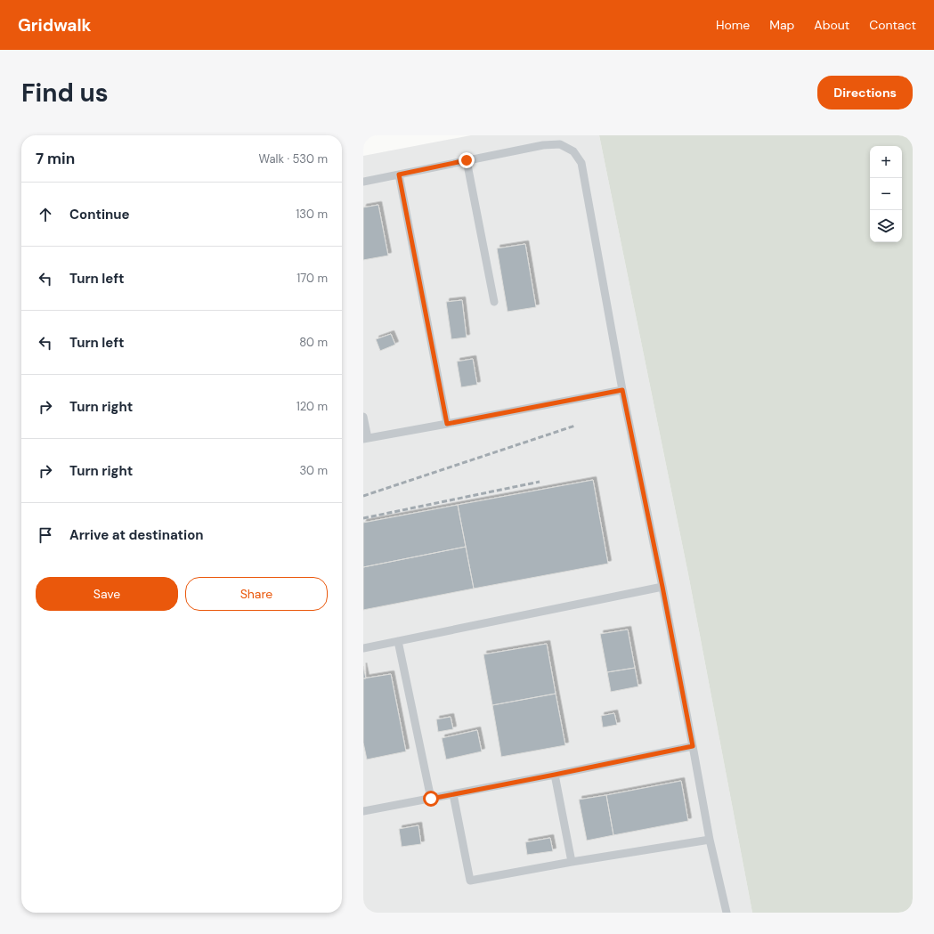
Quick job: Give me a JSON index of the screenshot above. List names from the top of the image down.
{
  "page": {
    "header": "Gridwalk",
    "nav": [
      "Home",
      "Map",
      "About",
      "Contact"
    ],
    "buttons": [
      "Directions",
      ["Save", "Share"]
    ],
    "title": "Find us",
    "heading": ["7 min", "Walk · 530 m"],
    "map_buttons": ["+", "−"],
    "list": [
      ["Continue", "130 m"],
      ["Turn left", "170 m"],
      ["Turn left", "80 m"],
      ["Turn right", "120 m"],
      ["Turn right", "30 m"],
      "Arrive at destination"
    ]
  }
}
